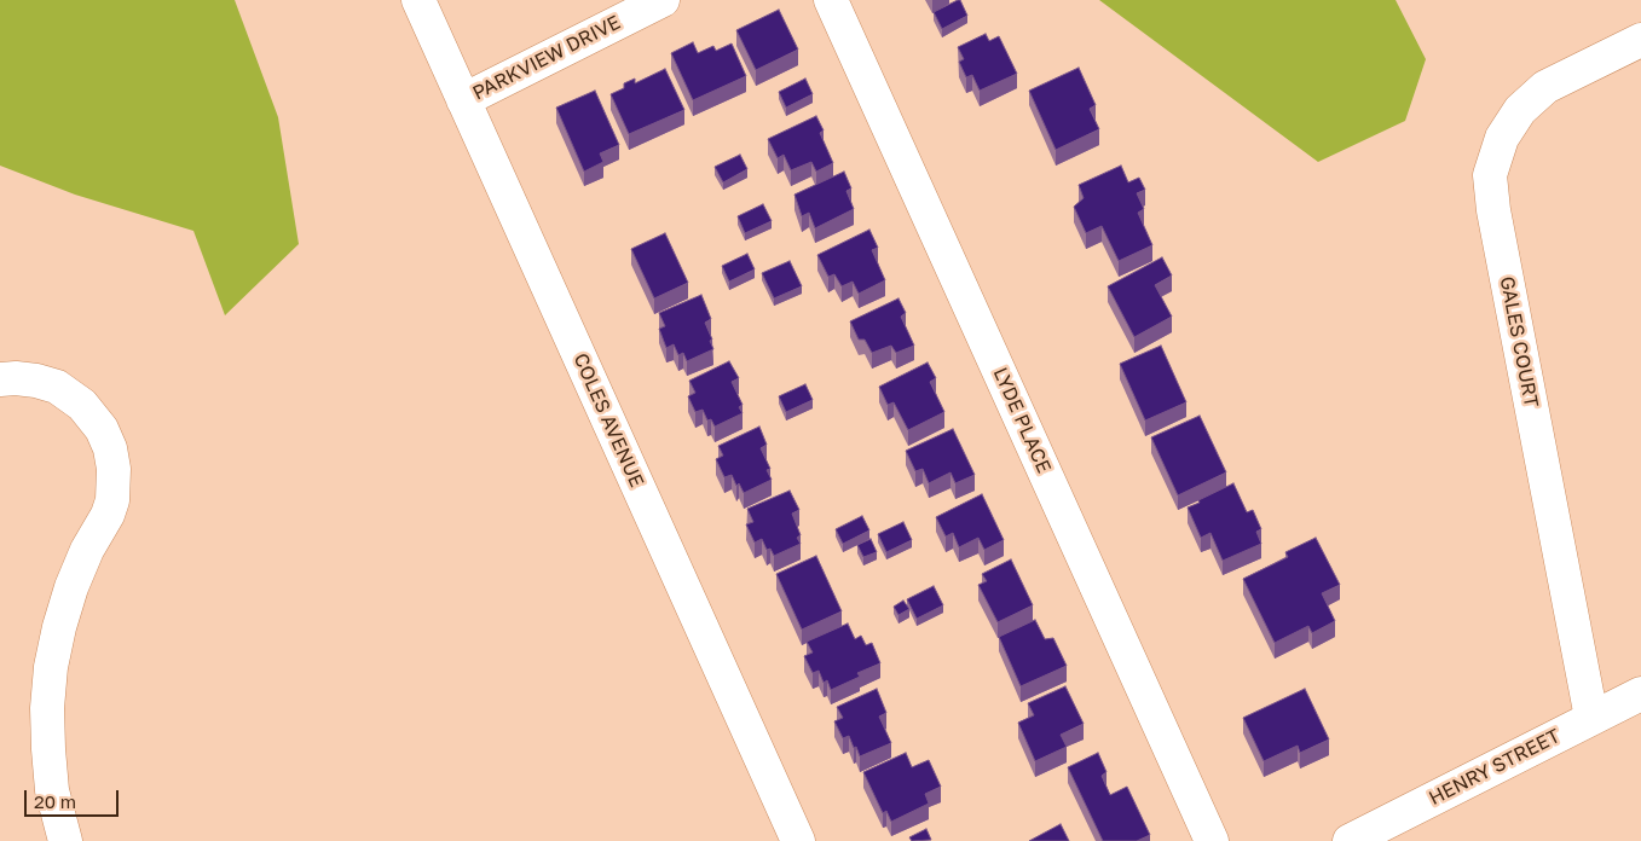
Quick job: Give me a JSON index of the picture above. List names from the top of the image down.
{
  "streets": {
    "street": [
      "PARKVIEW DRIVE",
      "GALES COURT",
      "COLES AVENUE",
      "LYDE PLACE",
      "HENRY STREET"
    ]
  },
  "crossings": [
    ["PARKVIEW DRIVE", "COLES AVENUE"],
    ["GALES COURT", "HENRY STREET"]
  ],
  "scale_bar": "20 m"
}
